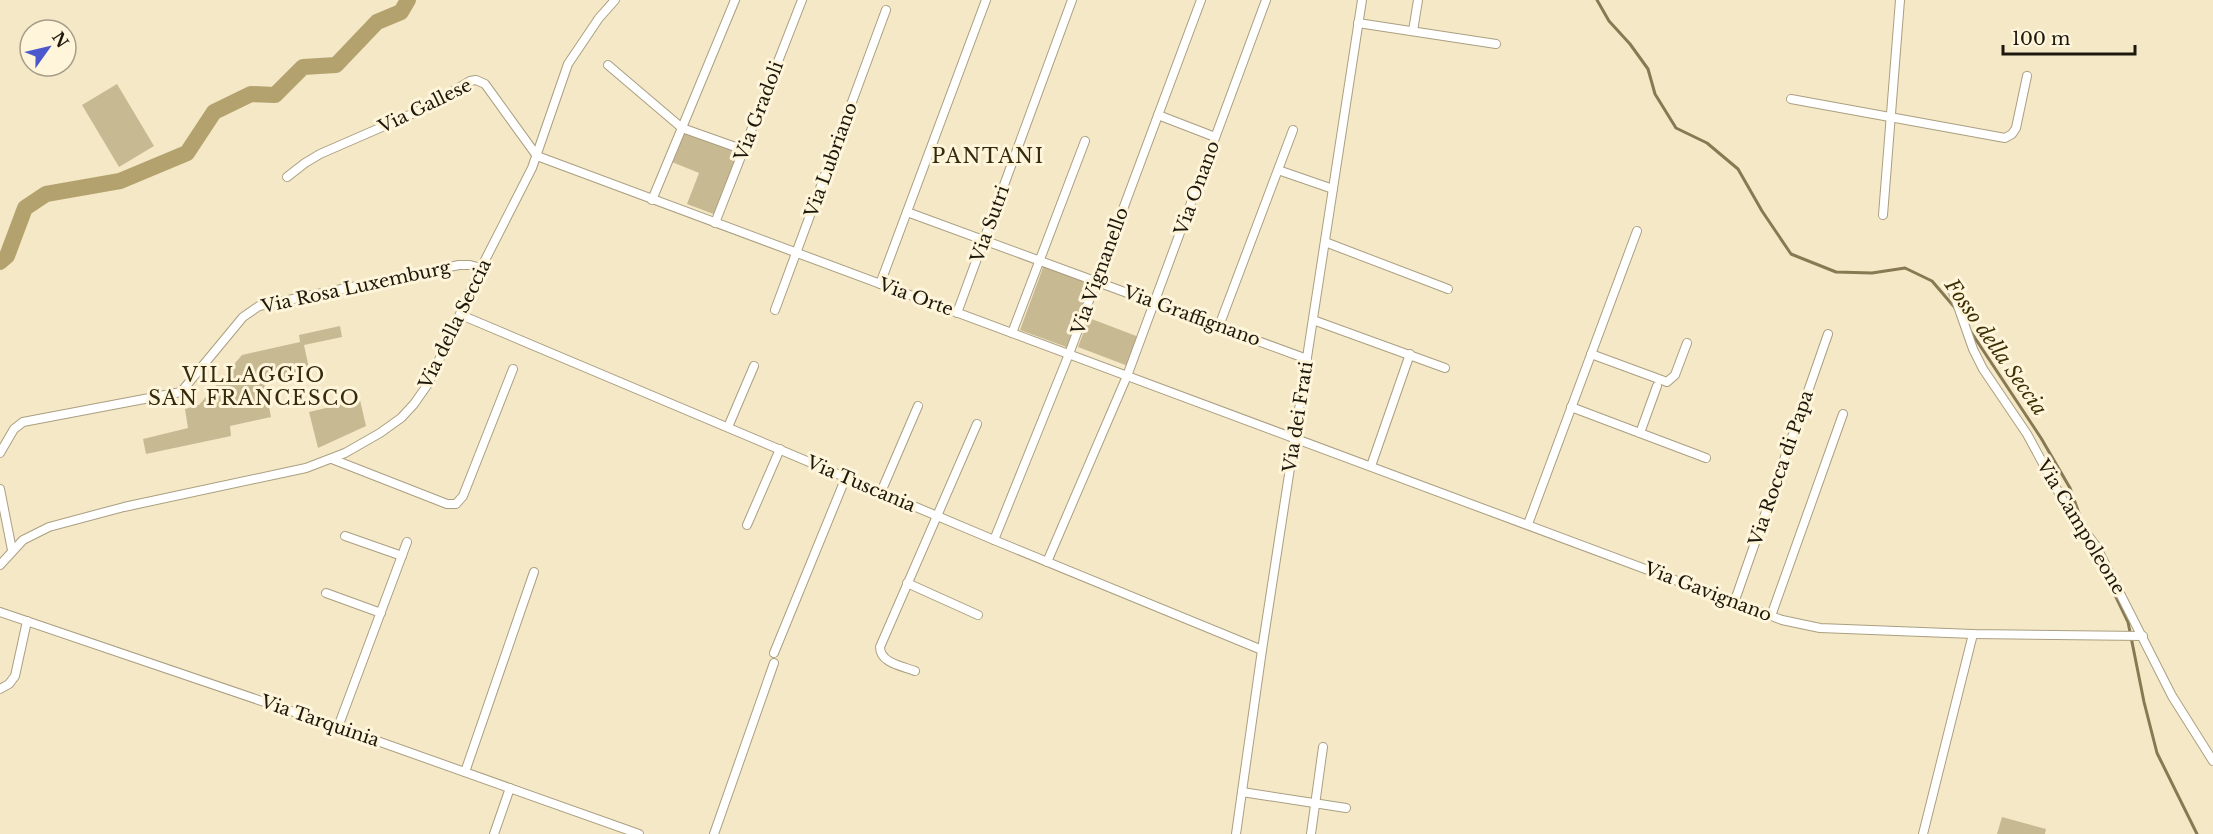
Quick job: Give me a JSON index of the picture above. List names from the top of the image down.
{
  "streets": {
    "street": [
      "Via Gallese",
      "Via Gradoli",
      "Via Lubriano",
      "Via Onano",
      "Via Sutri",
      "Via Vignanello",
      "Via Rosa Luxemburg",
      "Via Orte",
      "Via Graffignano",
      "Via della Seccia",
      "Via dei Frati",
      "Via Rocca di Papa",
      "Via Tuscania",
      "Via Campoleone",
      "Via Gavignano",
      "Via Tarquinia"
    ]
  },
  "crossings": [
    ["Via Gallese", "Via Orte"],
    ["Via Gallese", "Via della Seccia"],
    ["Via Gradoli", "Via Orte"],
    ["Via Lubriano", "Via Orte"],
    ["Via Onano", "Via Orte"],
    ["Via Onano", "Via Graffignano"],
    ["Via Onano", "Via Tuscania"],
    ["Via Sutri", "Via Orte"],
    ["Via Sutri", "Via Graffignano"],
    ["Via Vignanello", "Via Orte"],
    ["Via Vignanello", "Via Graffignano"],
    ["Via Vignanello", "Via Tuscania"],
    ["Via Rosa Luxemburg", "Via della Seccia"],
    ["Via Orte", "Via della Seccia"],
    ["Via Orte", "Via dei Frati"],
    ["Via Orte", "Via Gavignano"],
    ["Via Graffignano", "Via dei Frati"],
    ["Via della Seccia", "Via Tuscania"],
    ["Via dei Frati", "Via Tuscania"],
    ["Via dei Frati", "Via Gavignano"],
    ["Via Rocca di Papa", "Via Gavignano"],
    ["Via Campoleone", "Via Gavignano"]
  ],
  "districts": ["PANTANI", "VILLAGGIO SAN FRANCESCO"],
  "water": ["Fosso della Seccia"],
  "scale_bar": "100 m",
  "north": "top right"
}
